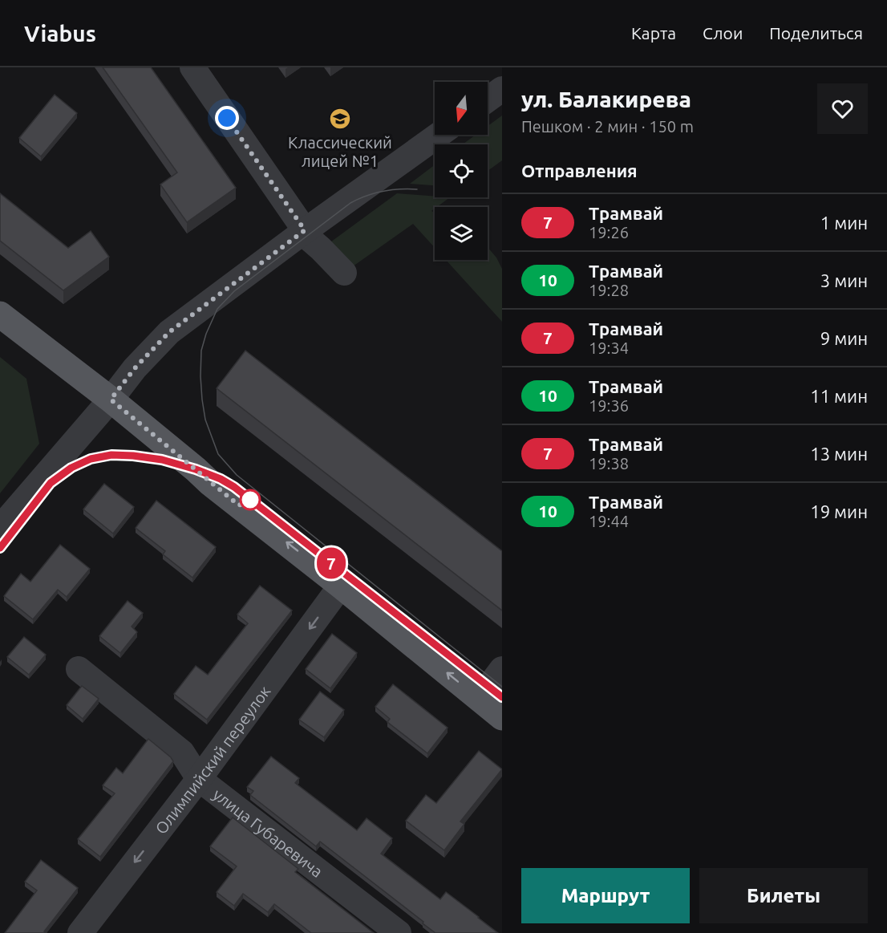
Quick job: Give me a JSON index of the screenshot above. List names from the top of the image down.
{
  "streets": {
    "street": ["Олимпийский переулок", "улица Губаревича"]
  },
  "crossings": [
    ["Олимпийский переулок", "улица Губаревича"]
  ],
  "one_way": ["Олимпийский переулок"],
  "places": {
    "school or university": ["Классический лицей №1"]
  },
  "lines": ["tram line 7"],
  "north": "bottom",
  "page": {
    "header": "Viabus",
    "nav": ["Карта", "Слои", "Поделиться"],
    "on_map": "7",
    "heading": [
      ["ул. Балакирева", "Пешком · 2 мин · 150 m"],
      "Отправления"
    ],
    "list": [
      {
        "mark": "7",
        "name": "Трамвай",
        "note": "19:26",
        "value": "1 мин"
      },
      {
        "mark": "10",
        "name": "Трамвай",
        "note": "19:28",
        "value": "3 мин"
      },
      {
        "mark": "7",
        "name": "Трамвай",
        "note": "19:34",
        "value": "9 мин"
      },
      {
        "mark": "10",
        "name": "Трамвай",
        "note": "19:36",
        "value": "11 мин"
      },
      {
        "mark": "7",
        "name": "Трамвай",
        "note": "19:38",
        "value": "13 мин"
      },
      {
        "mark": "10",
        "name": "Трамвай",
        "note": "19:44",
        "value": "19 мин"
      }
    ],
    "buttons": ["Маршрут", "Билеты"]
  }
}
